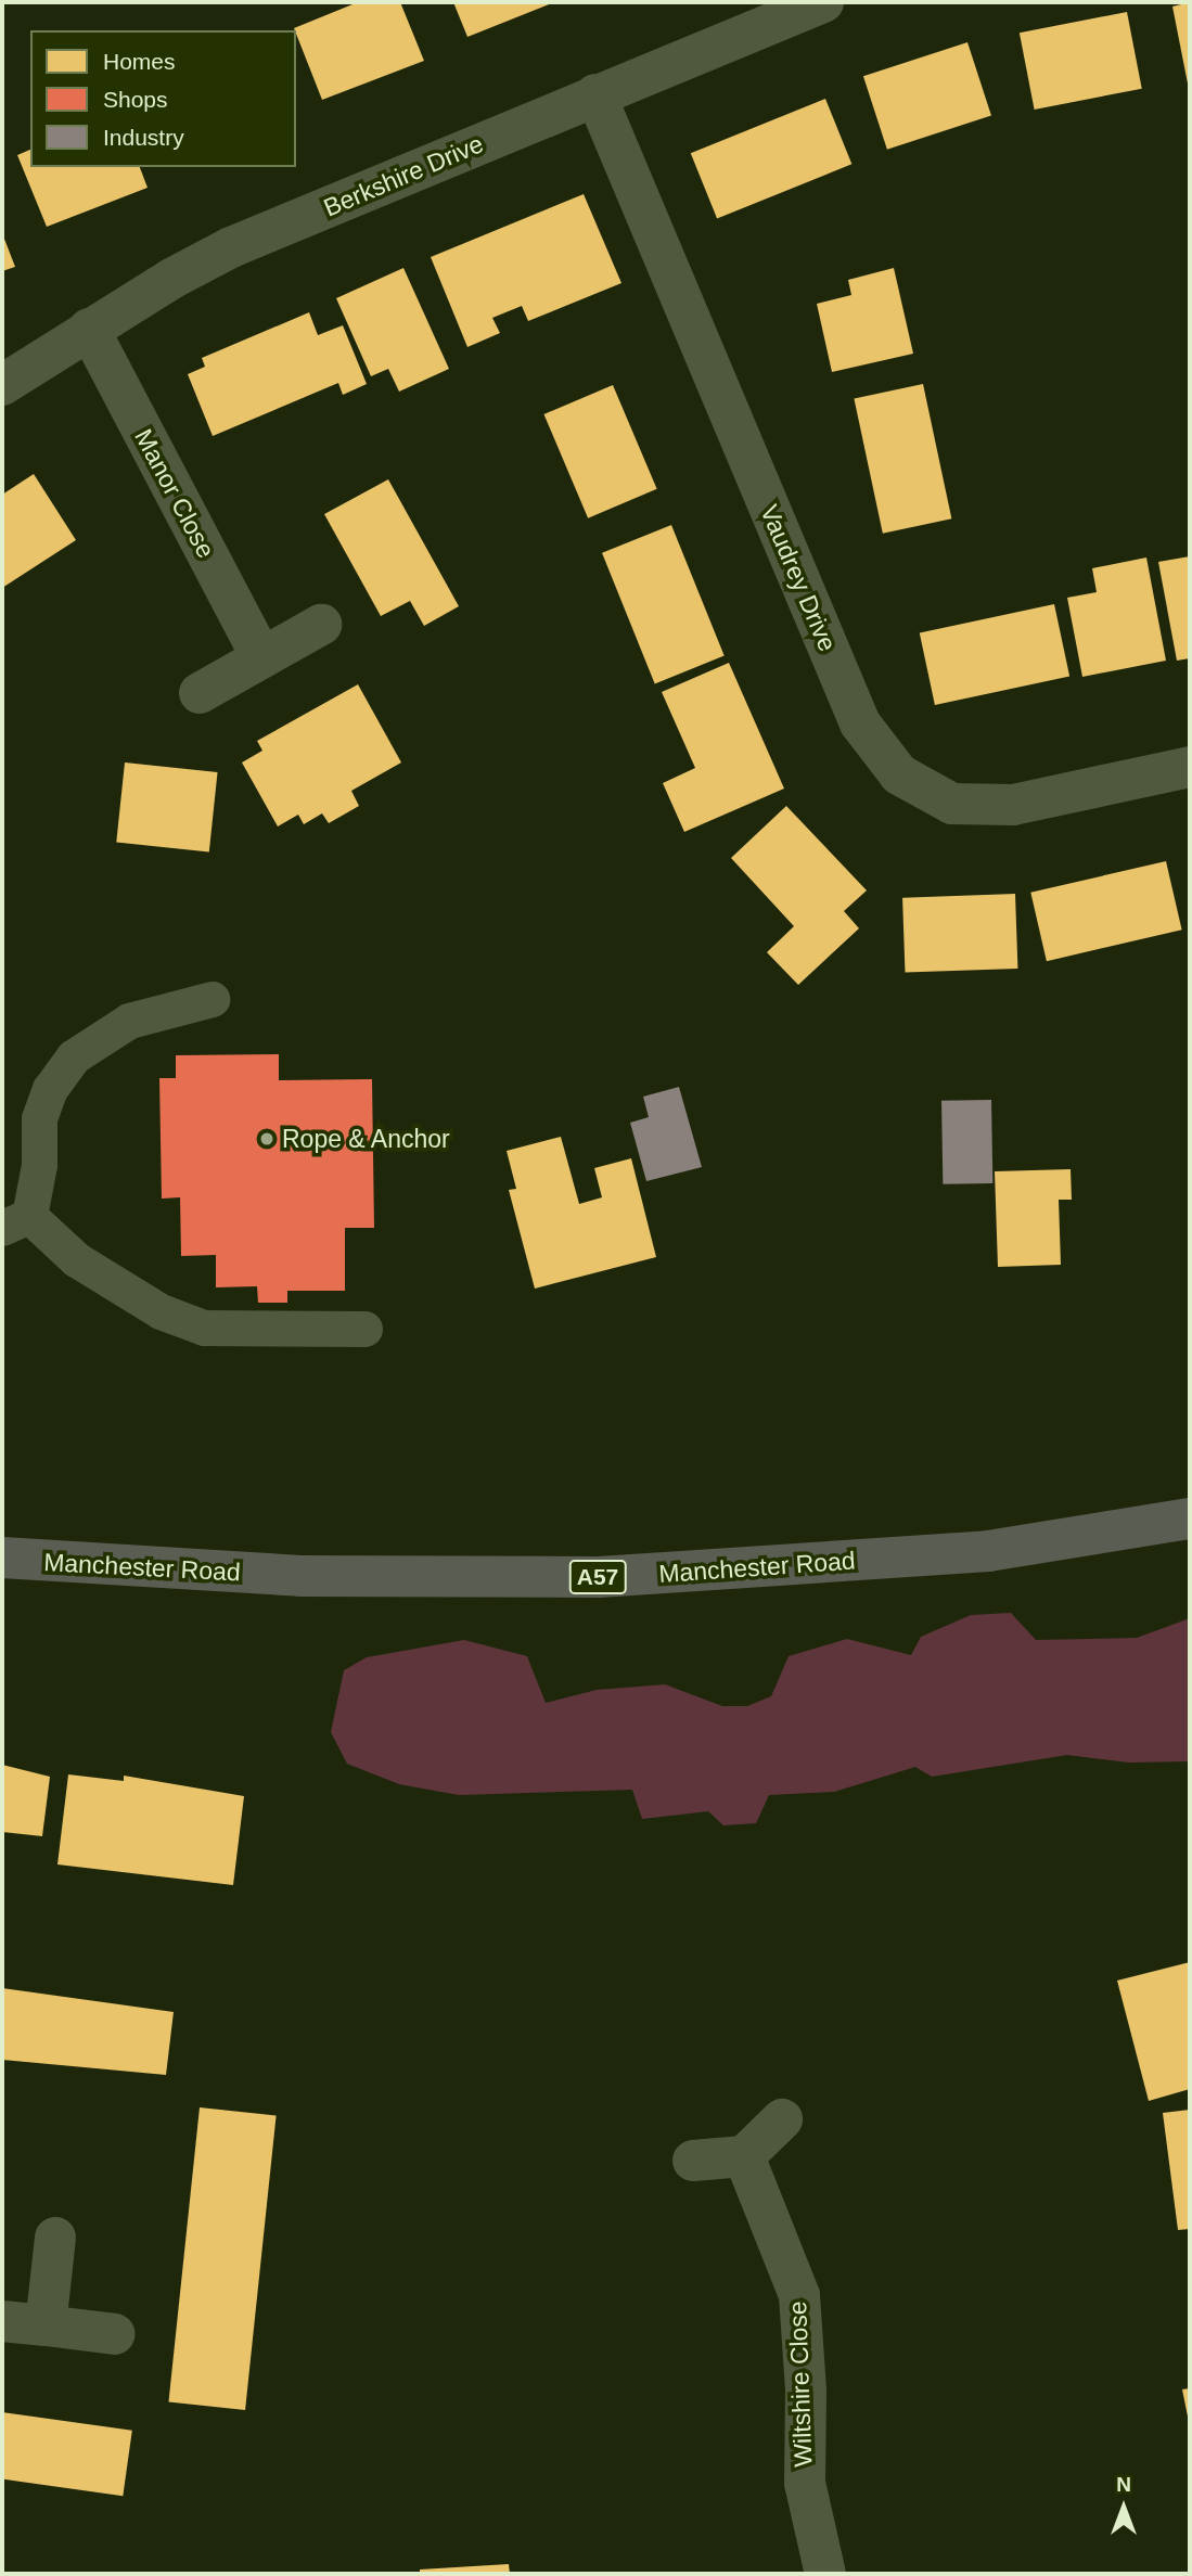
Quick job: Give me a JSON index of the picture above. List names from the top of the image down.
{
  "streets": {
    "main road": ["Manchester Road", "A57"],
    "street": [
      "Berkshire Drive",
      "Manor Close",
      "Vaudrey Drive",
      "Wiltshire Close"
    ]
  },
  "crossings": [
    ["Berkshire Drive", "Manor Close"],
    ["Berkshire Drive", "Vaudrey Drive"]
  ],
  "places": ["Rope & Anchor"],
  "legend": ["Homes", "Shops", "Industry"],
  "north": "top"
}
